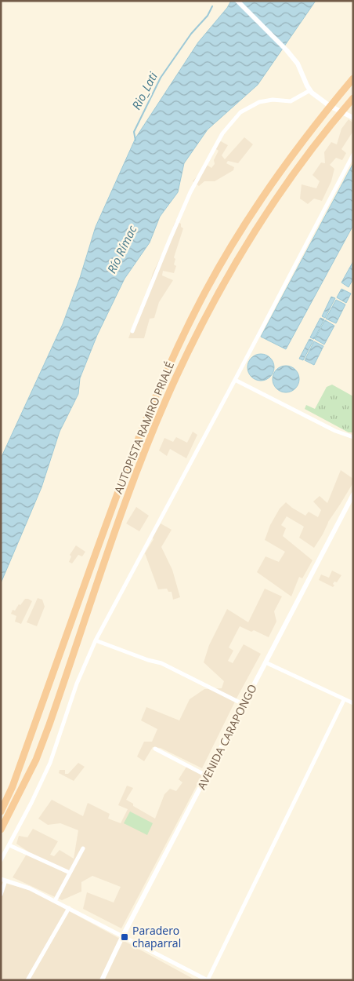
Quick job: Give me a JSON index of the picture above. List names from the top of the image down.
{
  "streets": {
    "highway": ["AUTOPISTA RAMIRO PRIALÉ"],
    "street": ["AVENIDA CARAPONGO"]
  },
  "water": ["Rio_Lati", "Río Rímac"],
  "places": {
    "transit": ["Paradero chaparral"]
  }
}
